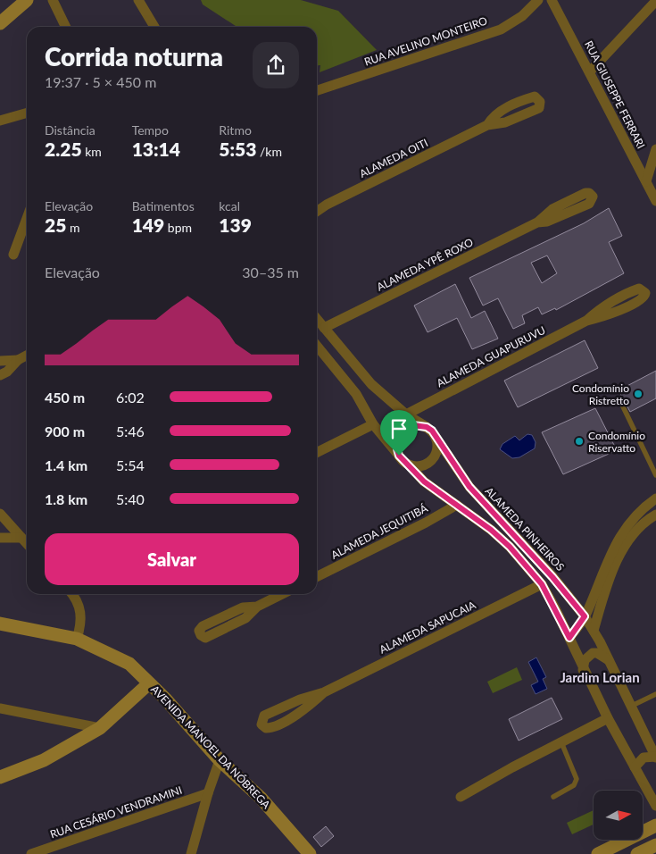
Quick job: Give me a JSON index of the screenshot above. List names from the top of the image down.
{
  "streets": {
    "main road": ["AVENIDA MANOEL DA NÓBREGA"],
    "street": [
      "RUA AVELINO MONTEIRO",
      "RUA GIUSEPPE FERRARI",
      "ALAMEDA OITI",
      "ALAMEDA YPÊ ROXO",
      "ALAMEDA GUAPURUVU",
      "ALAMEDA PINHEIROS",
      "ALAMEDA JEQUITIBÁ",
      "ALAMEDA SAPUCAIA",
      "RUA CESÁRIO VENDRAMINI"
    ]
  },
  "districts": ["Jardim Lorian"],
  "places": ["Condomínio Ristretto", "Condomínio Riservatto"],
  "north": "right",
  "page": {
    "heading": ["Corrida noturna", "19:37 · 5 × 450 m"],
    "stats": [
      ["Distância", "2.25 km"],
      ["Tempo", "13:14"],
      ["Ritmo", "5:53 /km"],
      ["Elevação", "25 m"],
      ["Batimentos", "149 bpm"],
      ["kcal", "139"]
    ],
    "chart": ["Elevação", "30–35 m"],
    "list": [
      {
        "name": "450 m",
        "note": "6:02"
      },
      {
        "name": "900 m",
        "note": "5:46"
      },
      {
        "name": "1.4 km",
        "note": "5:54"
      },
      {
        "name": "1.8 km",
        "note": "5:40"
      }
    ],
    "buttons": "Salvar"
  }
}
